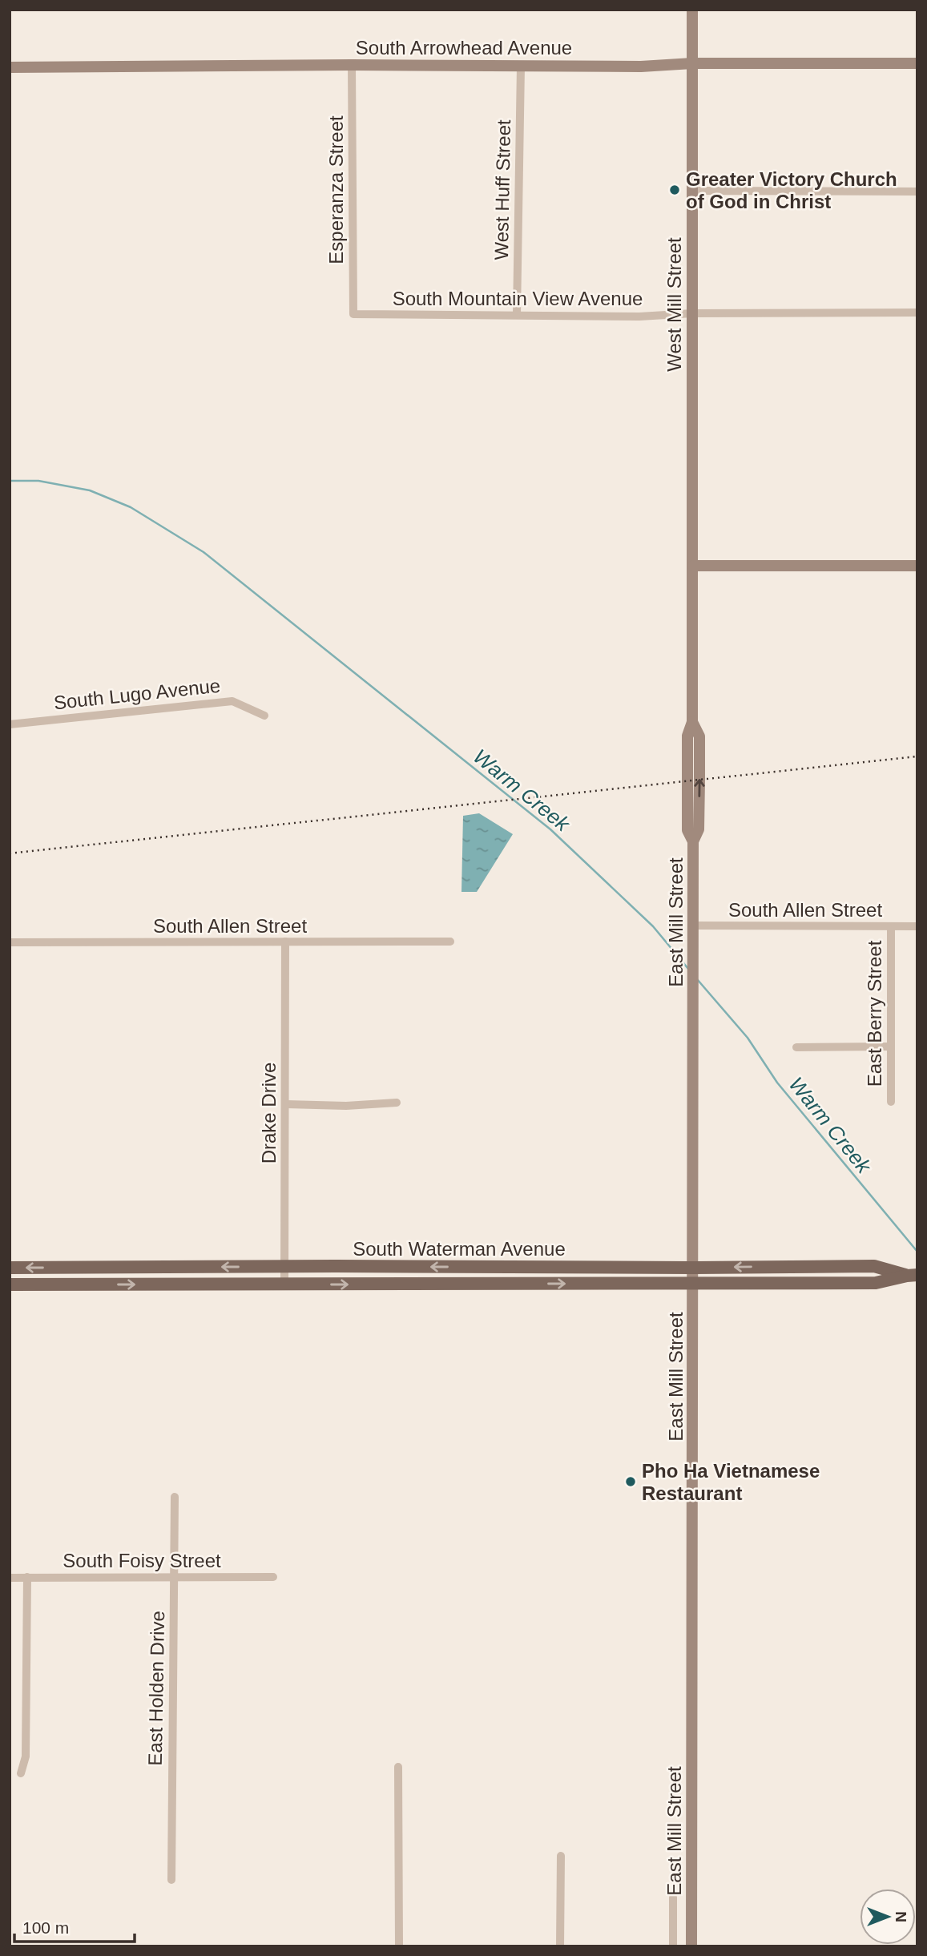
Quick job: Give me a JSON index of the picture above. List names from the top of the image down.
{
  "streets": {
    "main road": [
      "South Arrowhead Avenue",
      "West Mill Street",
      "East Mill Street",
      "South Waterman Avenue"
    ],
    "street": [
      "Esperanza Street",
      "West Huff Street",
      "South Mountain View Avenue",
      "South Lugo Avenue",
      "South Allen Street",
      "East Berry Street",
      "Drake Drive",
      "South Foisy Street",
      "East Holden Drive"
    ]
  },
  "crossings": [
    ["South Arrowhead Avenue", "Esperanza Street"],
    ["South Arrowhead Avenue", "West Huff Street"],
    ["South Arrowhead Avenue", "West Mill Street"],
    ["Esperanza Street", "South Mountain View Avenue"],
    ["West Huff Street", "South Mountain View Avenue"],
    ["South Mountain View Avenue", "West Mill Street"],
    ["West Mill Street", "East Mill Street"],
    ["South Allen Street", "East Mill Street"],
    ["South Allen Street", "East Berry Street"],
    ["South Allen Street", "Drake Drive"],
    ["East Mill Street", "South Waterman Avenue"],
    ["Drake Drive", "South Waterman Avenue"],
    ["South Foisy Street", "East Holden Drive"]
  ],
  "water": ["Warm Creek"],
  "places": ["Greater Victory Church of God in Christ", "Pho Ha Vietnamese Restaurant"],
  "scale_bar": "100 m",
  "north": "right"
}
